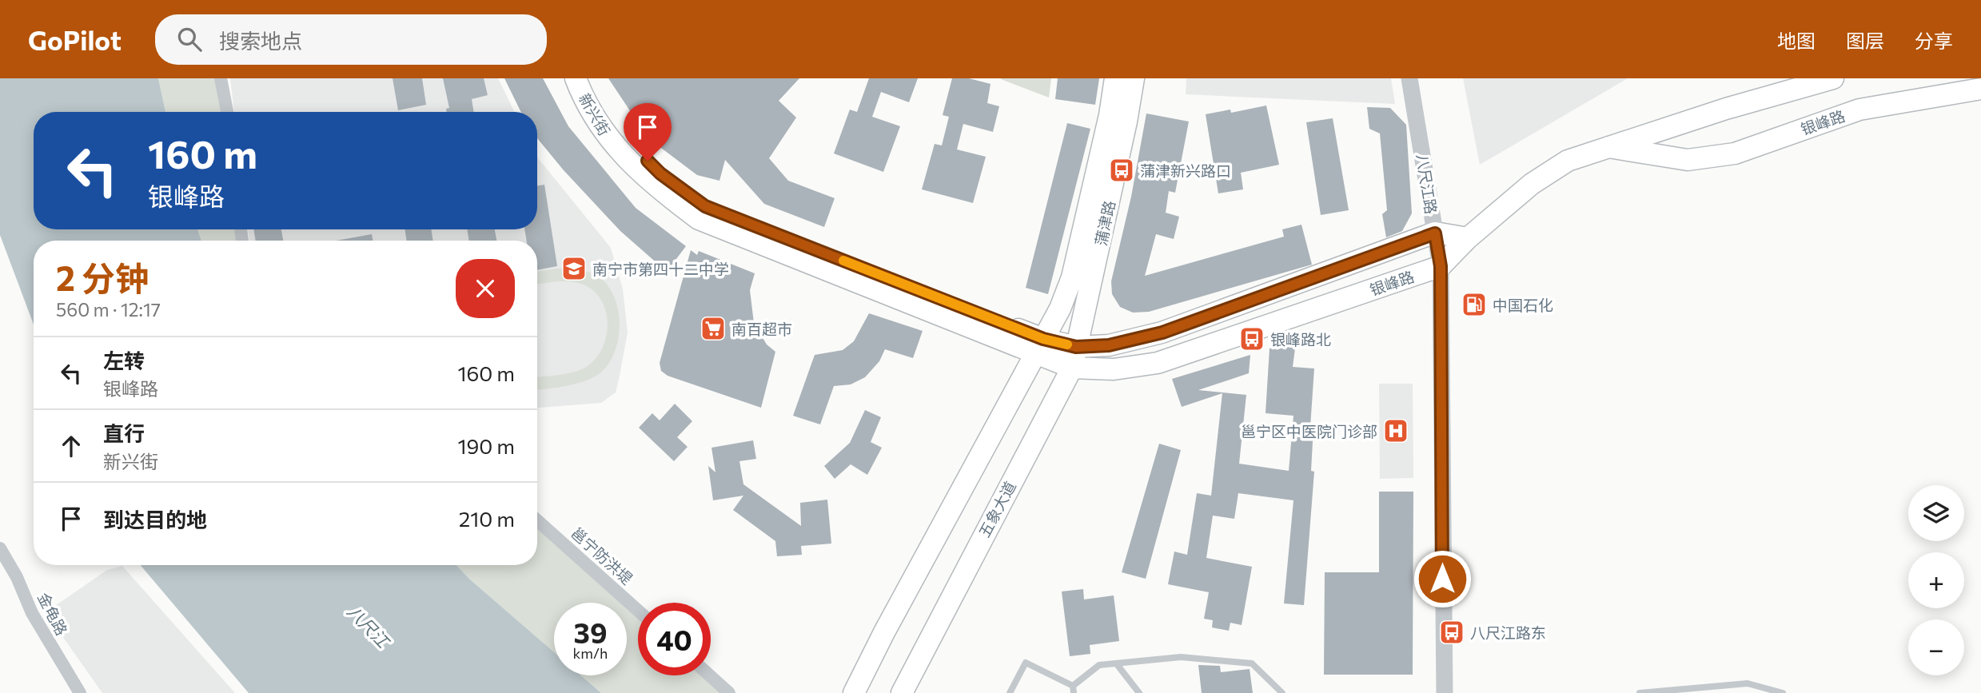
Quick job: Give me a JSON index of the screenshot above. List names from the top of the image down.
{
  "streets": {
    "main road": [
      "新兴街",
      "银峰路",
      "蒲津路",
      "五象大道"
    ],
    "street": ["八尺江路", "邕宁防洪堤", "金龟路"]
  },
  "crossings": [
    ["新兴街", "银峰路"],
    ["新兴街", "蒲津路"],
    ["银峰路", "八尺江路"],
    ["银峰路", "蒲津路"],
    ["银峰路", "五象大道"],
    ["蒲津路", "五象大道"]
  ],
  "water": ["八尺江"],
  "places": {
    "bus stop": ["蒲津新兴路口", "银峰路北", "八尺江路东"],
    "school or university": ["南宁市第四十二中学"],
    "fuel station": ["中国石化"],
    "supermarket": ["南百超市"],
    "hospital": ["邕宁区中医院门诊部"]
  },
  "page": {
    "header": "GoPilot",
    "search": "搜索地点",
    "nav": ["地图", "图层", "分享"],
    "turn": ["160 m", "银峰路"],
    "heading": ["2 分钟", "560 m · 12:17"],
    "list": [
      {
        "name": "左转",
        "note": "银峰路",
        "value": "160 m"
      },
      {
        "name": "直行",
        "note": "新兴街",
        "value": "190 m"
      },
      {
        "name": "到达目的地",
        "value": "210 m"
      }
    ],
    "map_buttons": ["+", "−"],
    "speed": "39 km/h",
    "limit": "40"
  }
}
